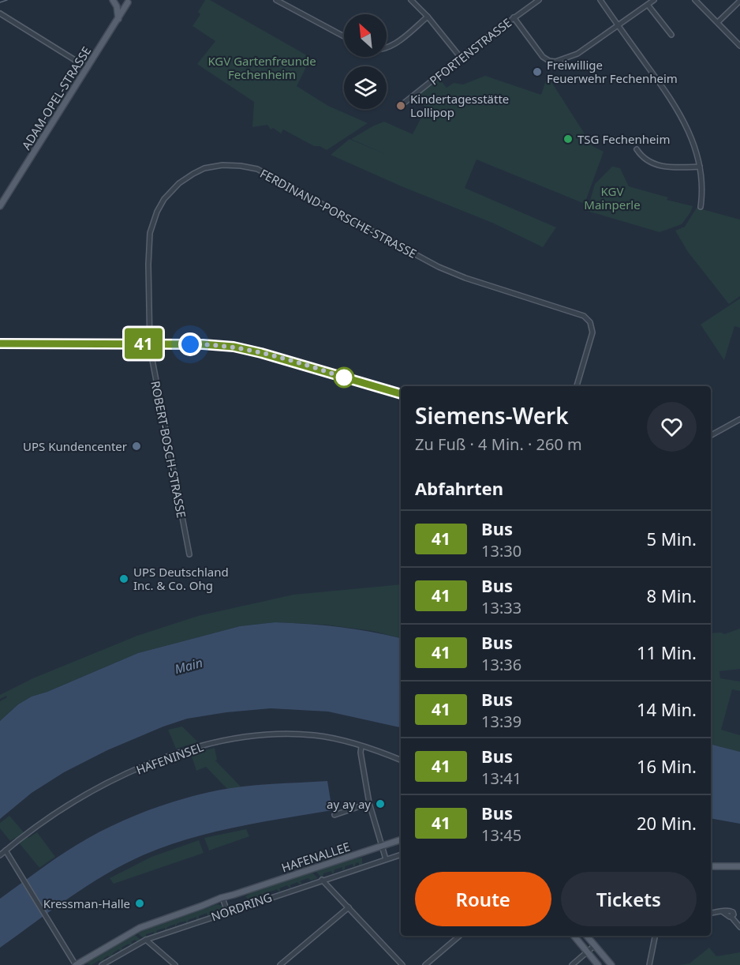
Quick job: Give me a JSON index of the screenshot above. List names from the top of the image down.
{
  "streets": {
    "main road": ["ADAM-OPEL-STRASSE", "HAFENALLEE"],
    "street": [
      "PFORTENSTRASSE",
      "FERDINAND-PORSCHE-STRASSE",
      "ROBERT-BOSCH-STRASSE",
      "HAFENINSEL",
      "NORDRING"
    ]
  },
  "crossings": [
    ["FERDINAND-PORSCHE-STRASSE", "ROBERT-BOSCH-STRASSE"]
  ],
  "water": ["Main"],
  "parks": ["KGV Gartenfreunde Fechenheim", "KGV Mainperle"],
  "places": [
    "Freiwillige Feuerwehr Fechenheim",
    "Kindertagesstätte Lollipop",
    "TSG Fechenheim",
    "UPS Kundencenter",
    "UPS Deutschland Inc. & Co. Ohg",
    "ay ay ay",
    "Kressman-Halle"
  ],
  "lines": ["bus line 41"],
  "north": "top left",
  "page": {
    "on_map": "41",
    "heading": [
      ["Siemens-Werk", "Zu Fuß · 4 Min. · 260 m"],
      "Abfahrten"
    ],
    "list": [
      {
        "mark": "41",
        "name": "Bus",
        "note": "13:30",
        "value": "5 Min."
      },
      {
        "mark": "41",
        "name": "Bus",
        "note": "13:33",
        "value": "8 Min."
      },
      {
        "mark": "41",
        "name": "Bus",
        "note": "13:36",
        "value": "11 Min."
      },
      {
        "mark": "41",
        "name": "Bus",
        "note": "13:39",
        "value": "14 Min."
      },
      {
        "mark": "41",
        "name": "Bus",
        "note": "13:41",
        "value": "16 Min."
      },
      {
        "mark": "41",
        "name": "Bus",
        "note": "13:45",
        "value": "20 Min."
      }
    ],
    "buttons": ["Route", "Tickets"]
  }
}
